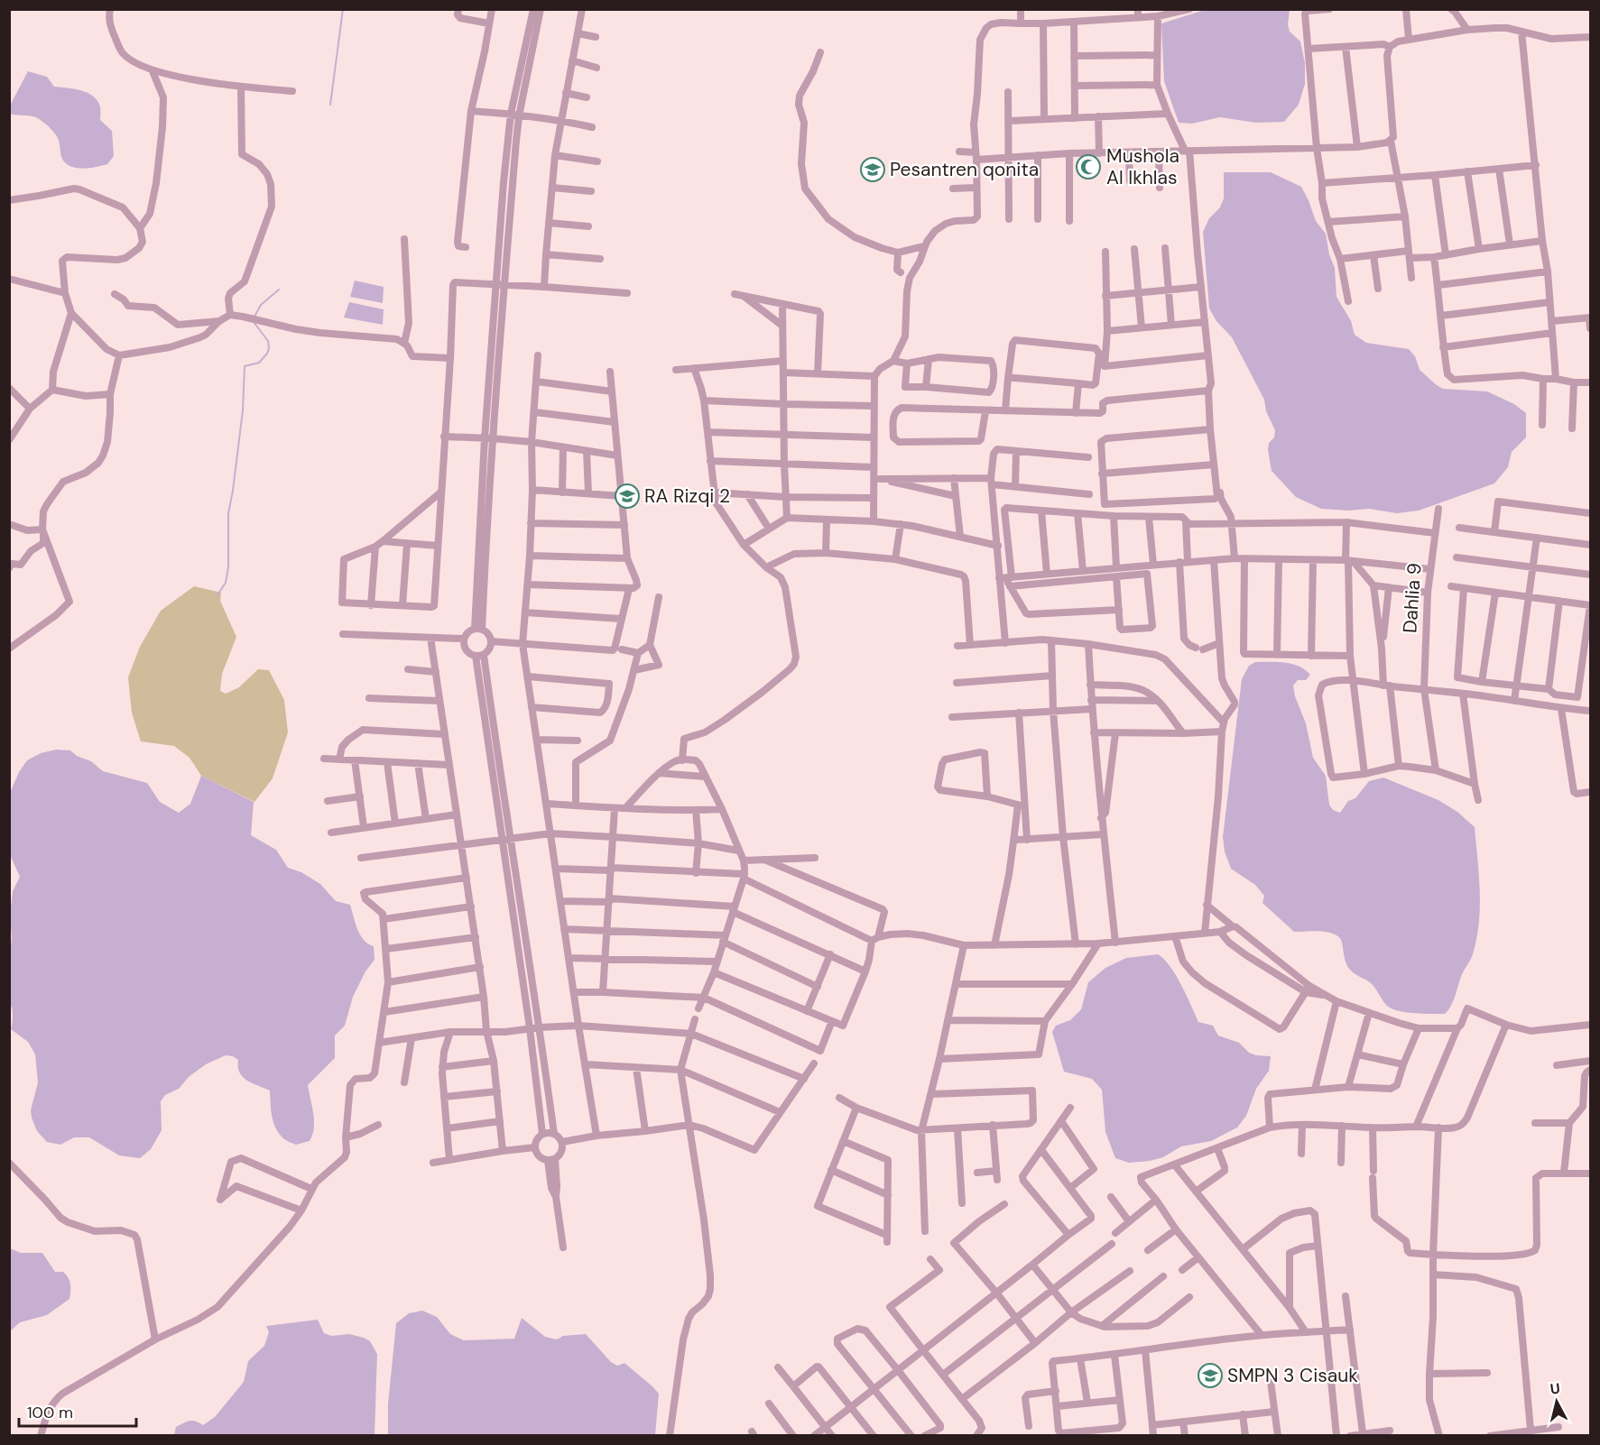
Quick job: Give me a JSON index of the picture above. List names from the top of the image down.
{
  "streets": {
    "street": ["Dahlia 9"]
  },
  "places": {
    "mosque": ["Mushola Al Ikhlas"],
    "school or university": ["Pesantren qonita", "RA Rizqi 2", "SMPN 3 Cisauk"]
  },
  "scale_bar": "100 m",
  "north": "top"
}
